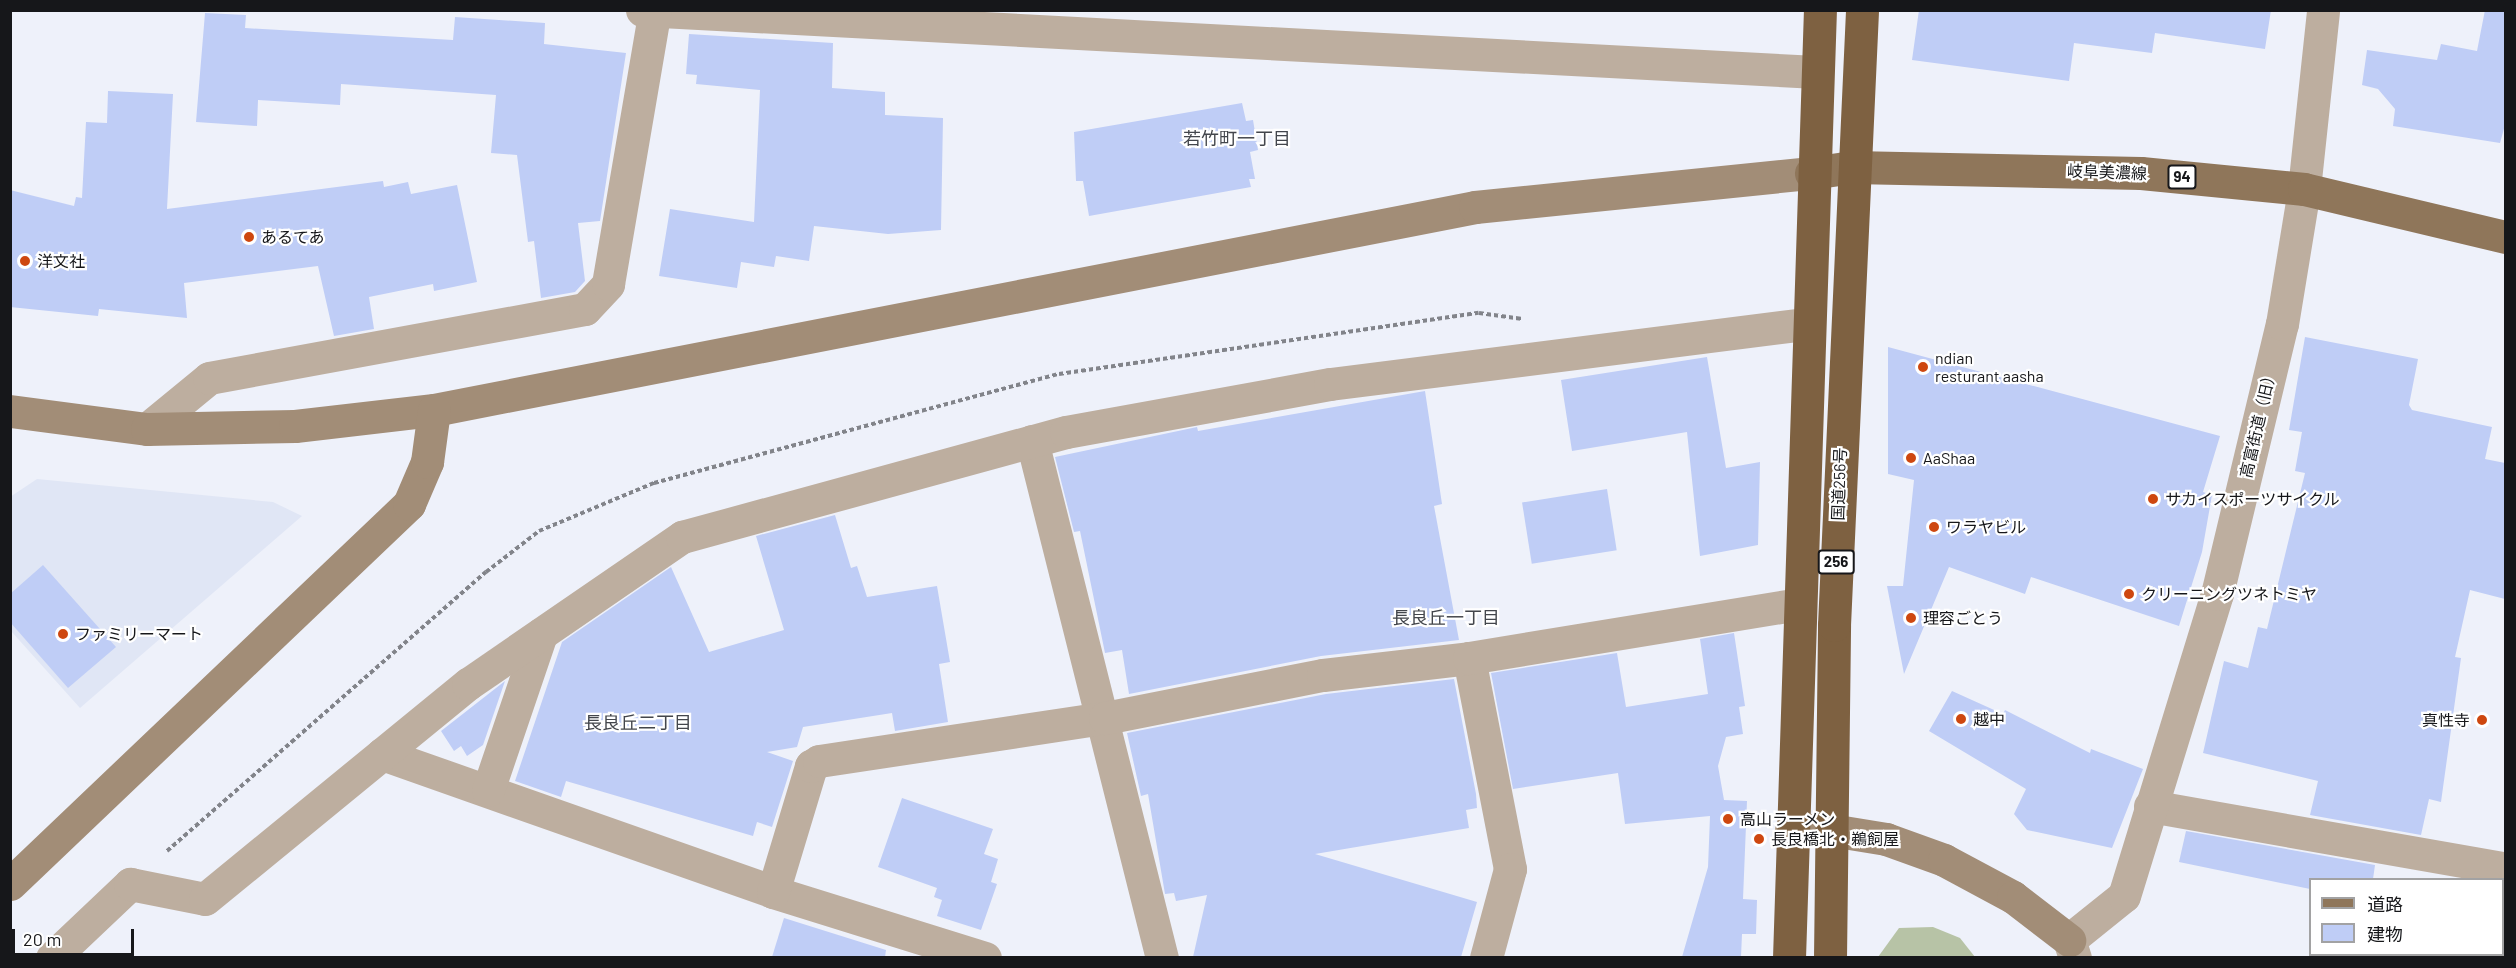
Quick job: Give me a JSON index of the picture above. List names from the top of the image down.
{
  "streets": {
    "highway": ["国道256号", "256"],
    "main road": ["岐阜美濃線", "94"],
    "street": ["高富街道（旧）"]
  },
  "crossings": [
    ["岐阜美濃線", "高富街道（旧）"],
    ["岐阜美濃線", "国道256号"],
    ["岐阜美濃線", "256"]
  ],
  "districts": ["若竹町一丁目", "長良丘一丁目", "長良丘二丁目"],
  "places": [
    "あるてあ",
    "洋文社",
    "ndian resturant aasha",
    "AaShaa",
    "サカイスポーツサイクル",
    "ワラヤビル",
    "クリーニングツネトミヤ",
    "理容ごとう",
    "ファミリーマート",
    "越中",
    "真性寺",
    "高山ラーメン",
    "長良橋北・鵜飼屋"
  ],
  "legend": ["道路", "建物"],
  "scale_bar": "20 m"
}
